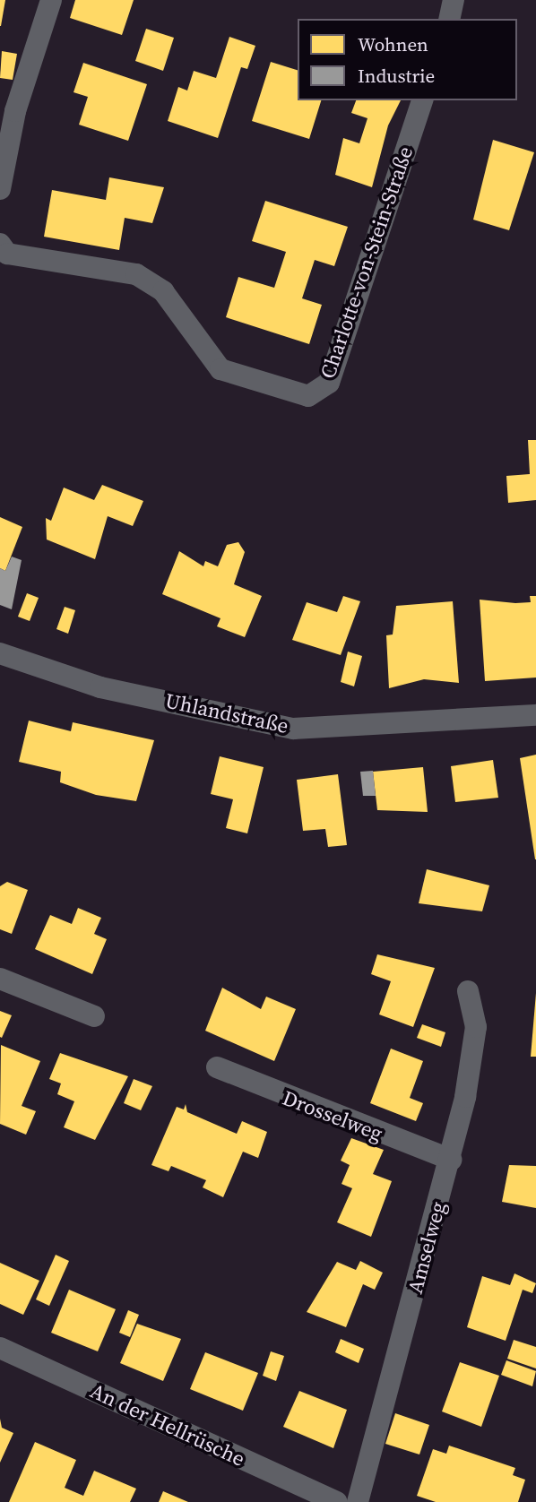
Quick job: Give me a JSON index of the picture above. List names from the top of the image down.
{
  "streets": {
    "street": [
      "Charlotte-von-Stein-Straße",
      "Uhlandstraße",
      "Drosselweg",
      "Amselweg",
      "An der Hellrüsche"
    ]
  },
  "crossings": [
    ["Drosselweg", "Amselweg"]
  ],
  "legend": ["Wohnen", "Industrie"]
}
